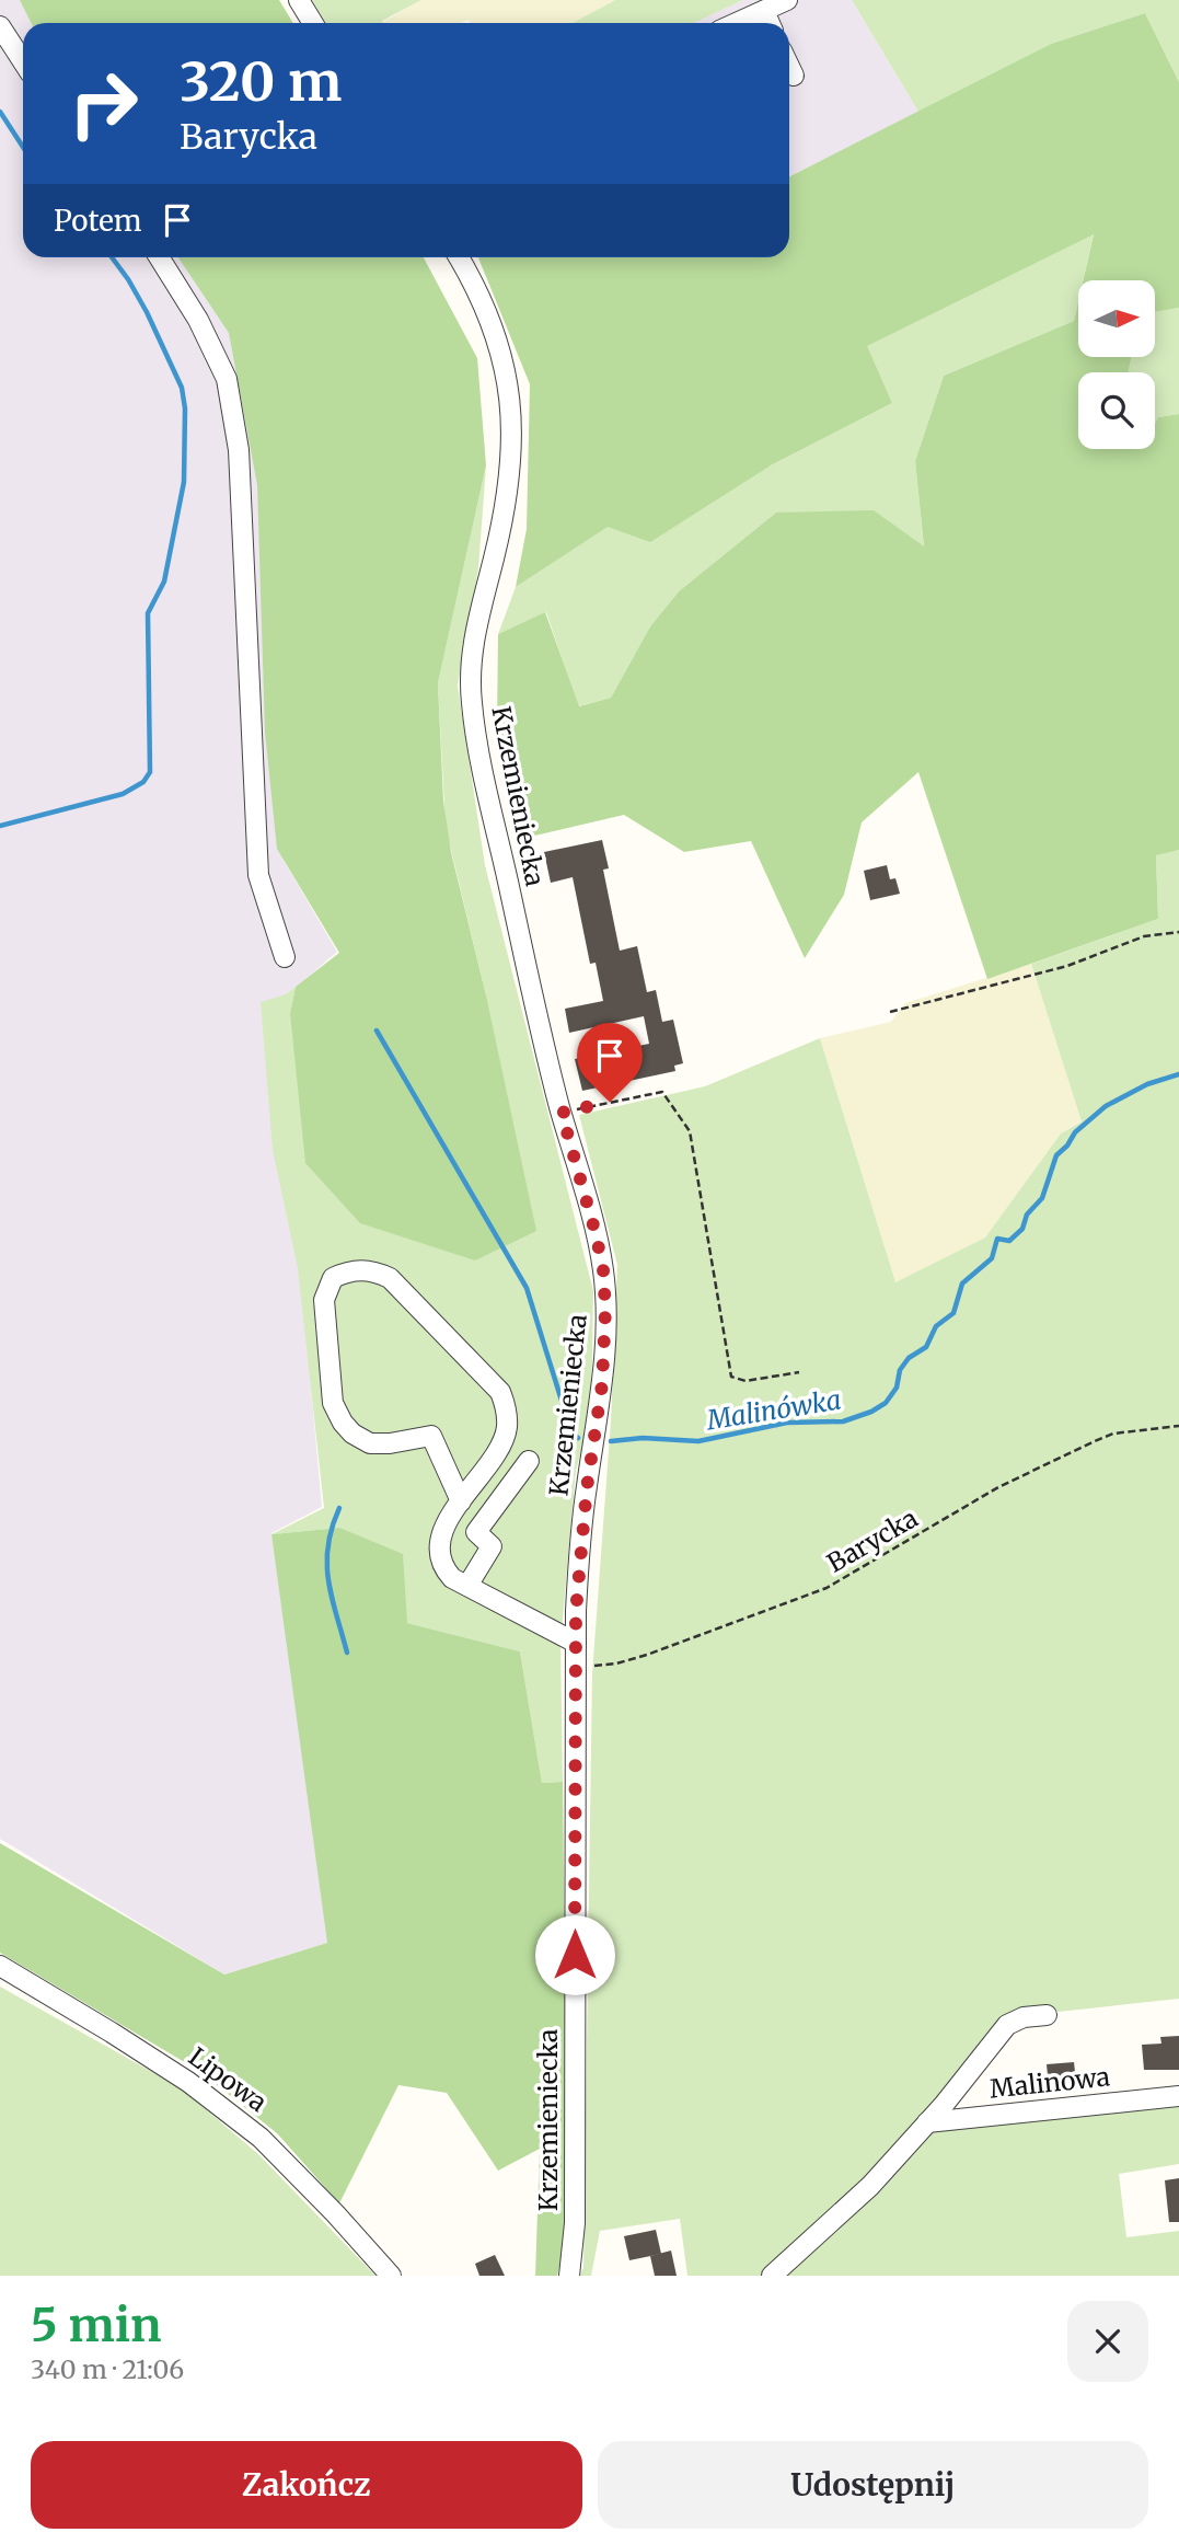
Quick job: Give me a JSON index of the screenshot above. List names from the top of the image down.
{
  "streets": {
    "street": ["Krzemieniecka", "Lipowa", "Malinowa"],
    "path": ["Barycka"]
  },
  "crossings": [
    ["Krzemieniecka", "Barycka"]
  ],
  "water": ["Malinówka"],
  "north": "right",
  "page": {
    "turn": ["320 m", "Barycka"],
    "then": "Potem",
    "heading": ["5 min", "340 m · 21:06"],
    "buttons": ["Zakończ", "Udostępnij"]
  }
}
